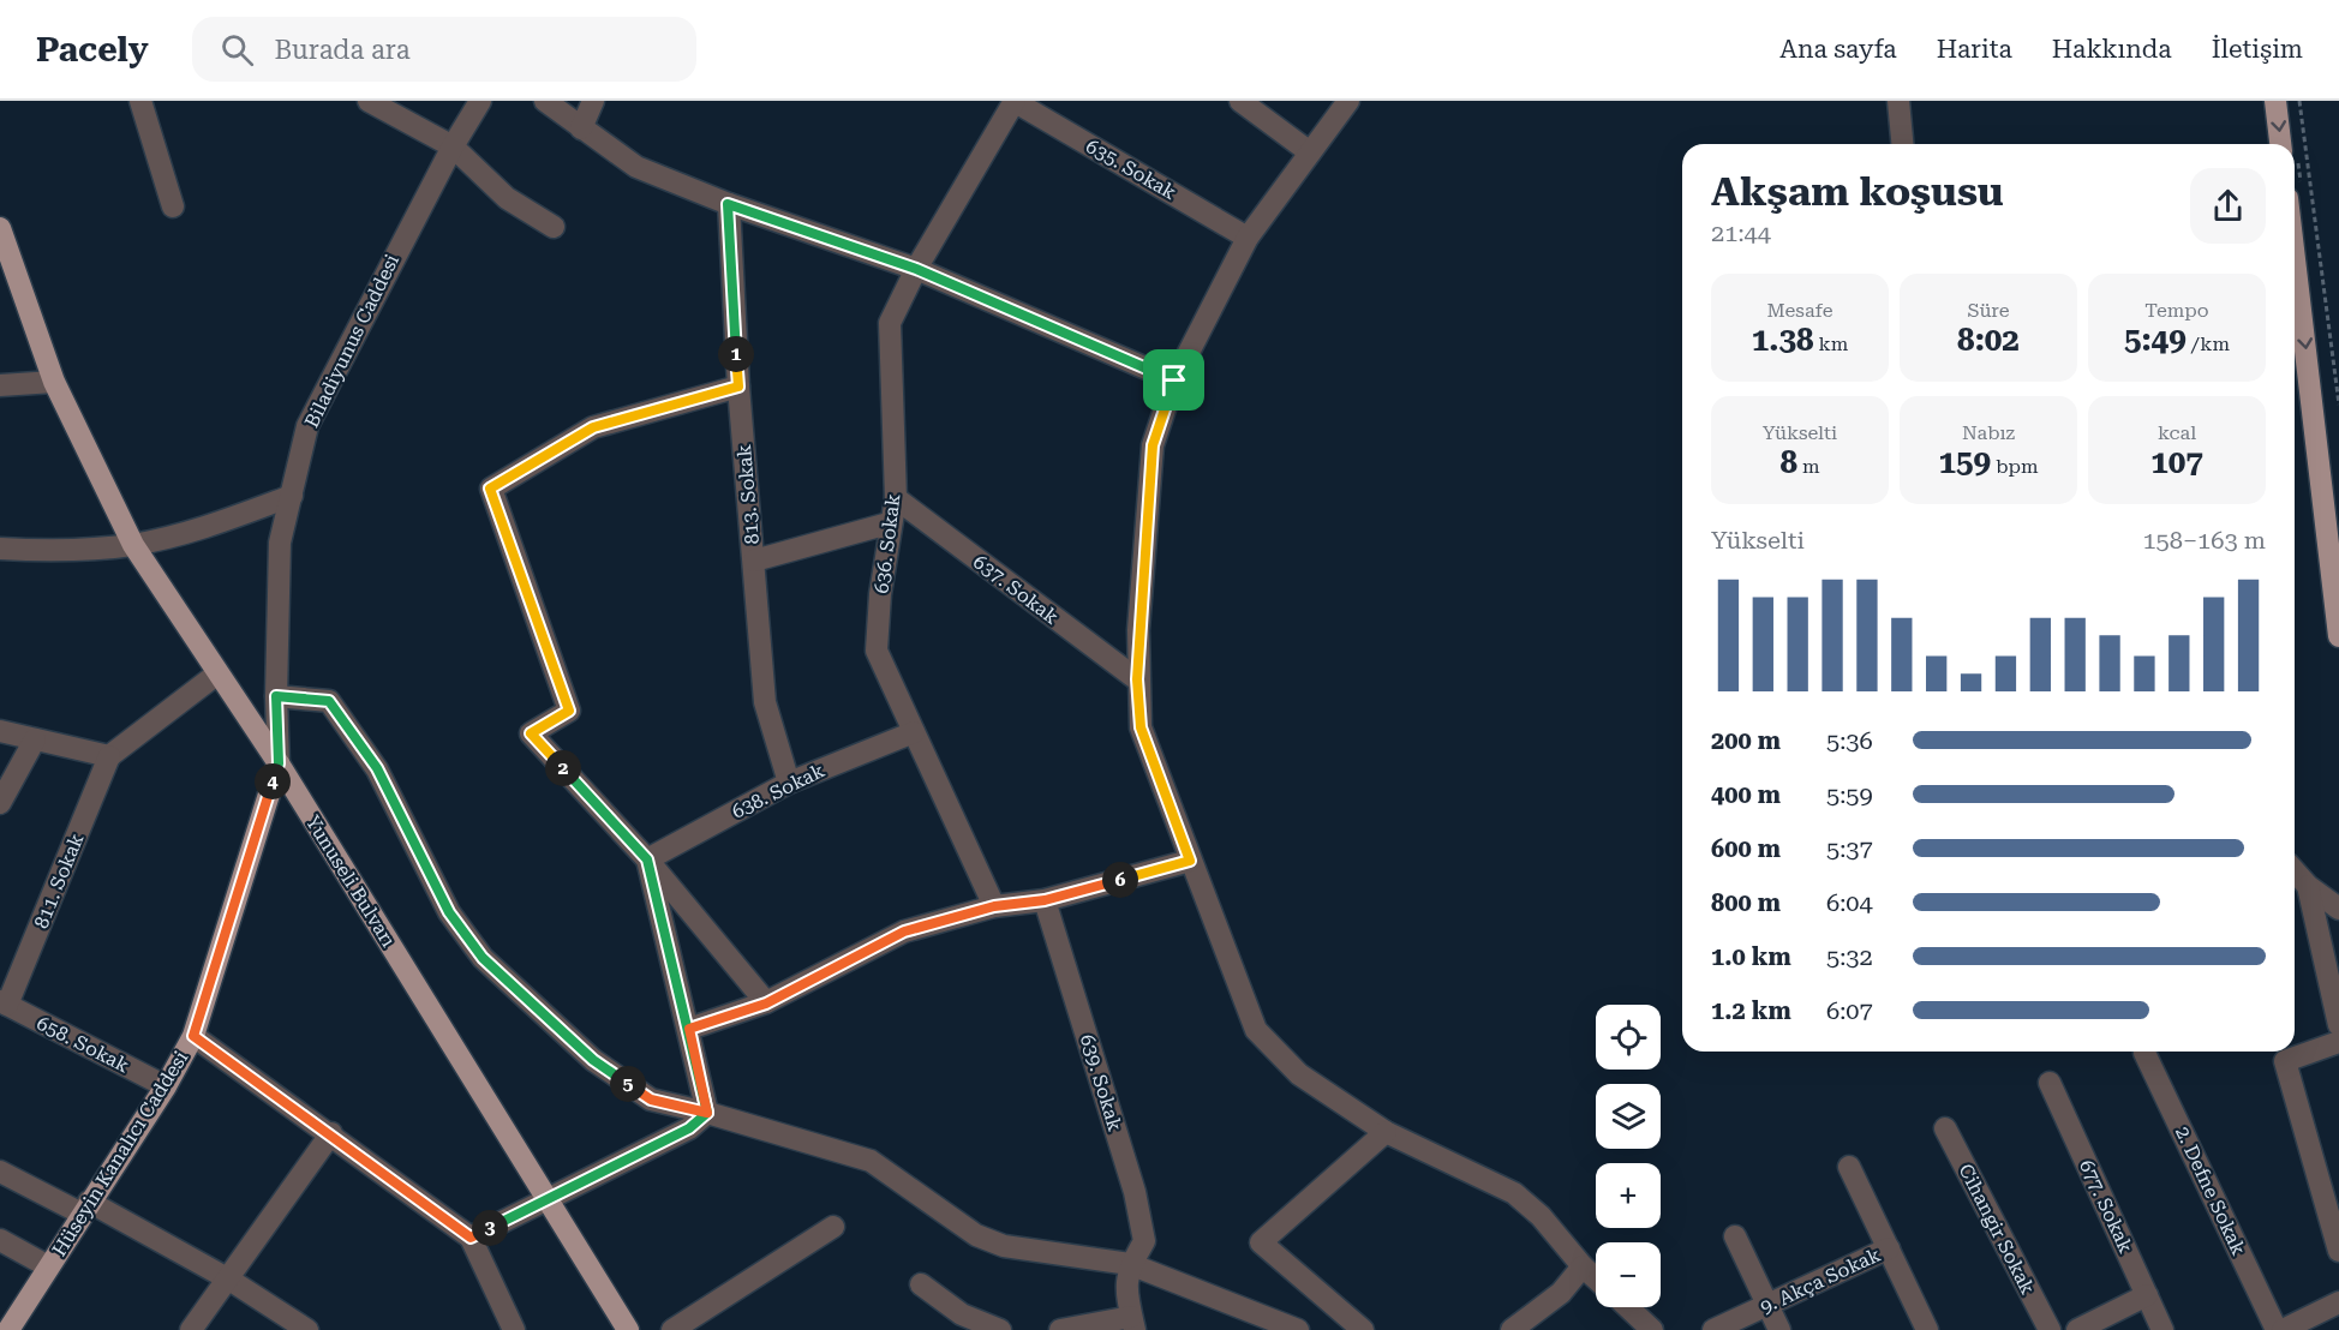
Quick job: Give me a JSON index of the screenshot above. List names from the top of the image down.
{
  "streets": {
    "main road": ["Yunuseli Bulvarı", "Hüseyin Kanalıcı Caddesi"],
    "street": [
      "635. Sokak",
      "Biladiyunus Caddesi",
      "813. Sokak",
      "636. Sokak",
      "637. Sokak",
      "638. Sokak",
      "811. Sokak",
      "658. Sokak",
      "639. Sokak",
      "2. Defne Sokak",
      "677. Sokak",
      "Cihangir Sokak",
      "9. Akça Sokak"
    ]
  },
  "crossings": [
    ["635. Sokak", "636. Sokak"],
    ["Biladiyunus Caddesi", "Yunuseli Bulvarı"],
    ["Biladiyunus Caddesi", "Hüseyin Kanalıcı Caddesi"],
    ["813. Sokak", "638. Sokak"],
    ["636. Sokak", "637. Sokak"],
    ["636. Sokak", "638. Sokak"],
    ["811. Sokak", "658. Sokak"],
    ["Yunuseli Bulvarı", "Hüseyin Kanalıcı Caddesi"],
    ["658. Sokak", "Hüseyin Kanalıcı Caddesi"]
  ],
  "page": {
    "header": "Pacely",
    "search": "Burada ara",
    "nav": [
      "Ana sayfa",
      "Harita",
      "Hakkında",
      "İletişim"
    ],
    "heading": ["Akşam koşusu", "21:44"],
    "stats": [
      ["Mesafe", "1.38 km"],
      ["Süre", "8:02"],
      ["Tempo", "5:49 /km"],
      ["Yükselti", "8 m"],
      ["Nabız", "159 bpm"],
      ["kcal", "107"]
    ],
    "pins": [
      "1",
      "2",
      "4",
      "6",
      "5",
      "3"
    ],
    "chart": ["Yükselti", "158–163 m"],
    "list": [
      {
        "name": "200 m",
        "note": "5:36"
      },
      {
        "name": "400 m",
        "note": "5:59"
      },
      {
        "name": "600 m",
        "note": "5:37"
      },
      {
        "name": "800 m",
        "note": "6:04"
      },
      {
        "name": "1.0 km",
        "note": "5:32"
      },
      {
        "name": "1.2 km",
        "note": "6:07"
      }
    ],
    "map_buttons": ["+", "−"]
  }
}
